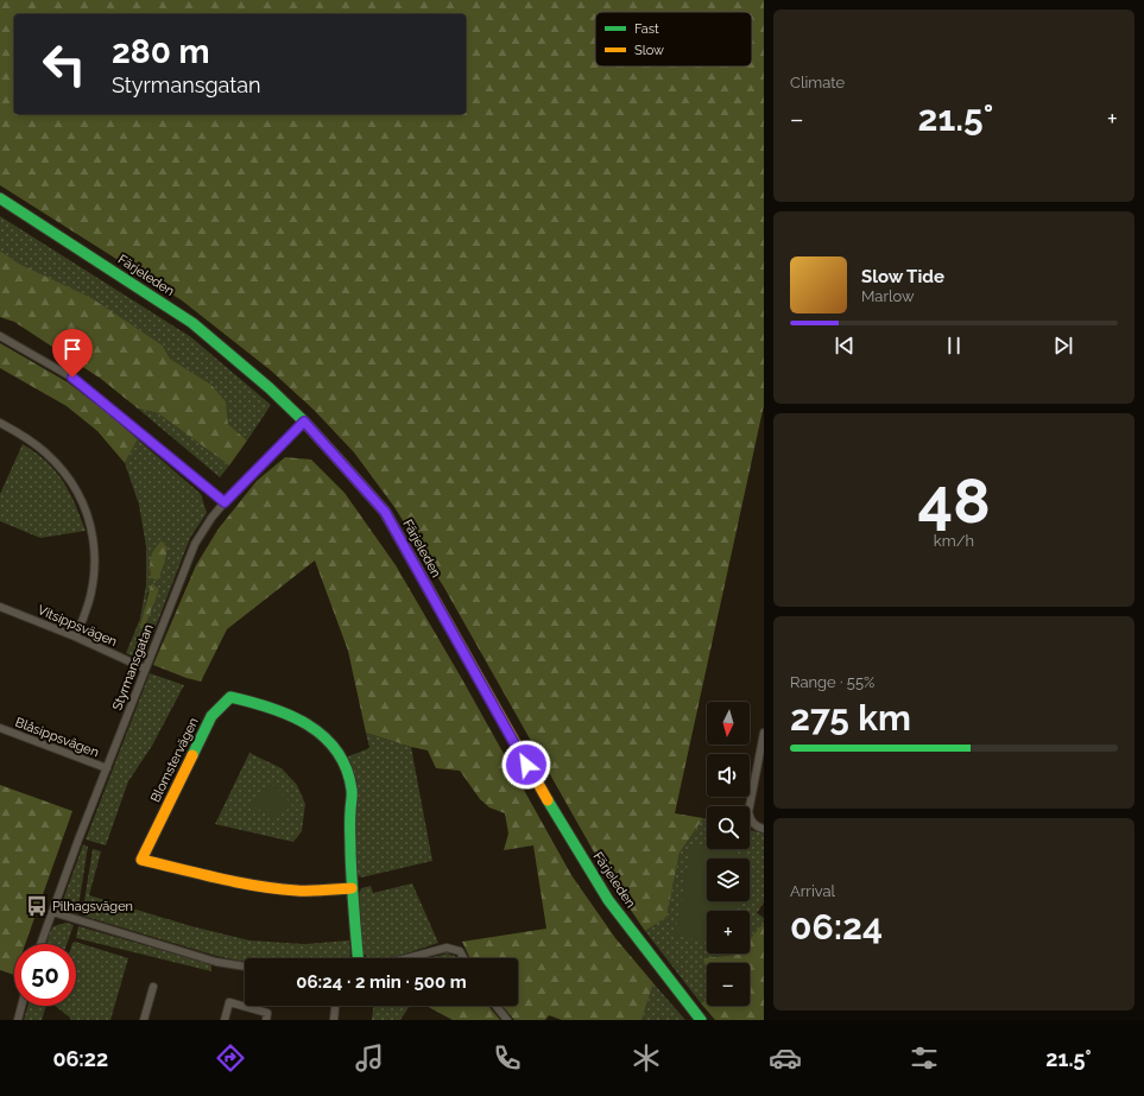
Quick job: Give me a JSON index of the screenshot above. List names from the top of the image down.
{
  "streets": {
    "main road": ["Färjeleden", "Blomstervägen"],
    "street": ["Vitsippsvägen", "Styrmansgatan", "Blåsippsvägen"]
  },
  "crossings": [
    ["Färjeleden", "Styrmansgatan"],
    ["Vitsippsvägen", "Styrmansgatan"],
    ["Styrmansgatan", "Blåsippsvägen"]
  ],
  "places": {
    "bus stop": ["Pilhagsvägen"]
  },
  "legend": ["Fast", "Slow"],
  "north": "bottom",
  "page": {
    "tile": [
      "Climate",
      ["48", "km/h"],
      ["Range · 55%", "275 km"],
      ["Arrival", "06:24"]
    ],
    "turn": ["280 m", "Styrmansgatan"],
    "heat": ["−", "21.5°", "+"],
    "song": ["Slow Tide", "Marlow"],
    "map_buttons": ["+", "−"],
    "limit": "50",
    "trip": "06:24 · 2 min · 500 m",
    "tabs": ["06:22", "21.5°"]
  }
}
